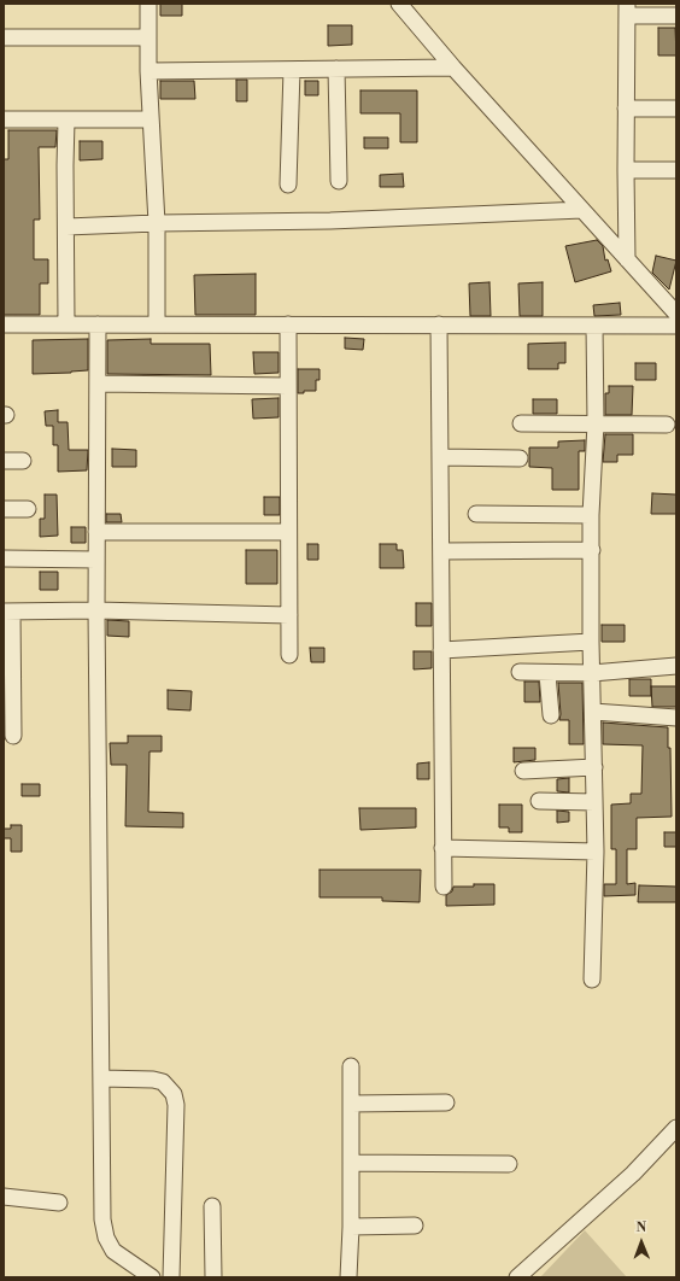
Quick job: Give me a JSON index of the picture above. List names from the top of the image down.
{
  "north": "top"
}
